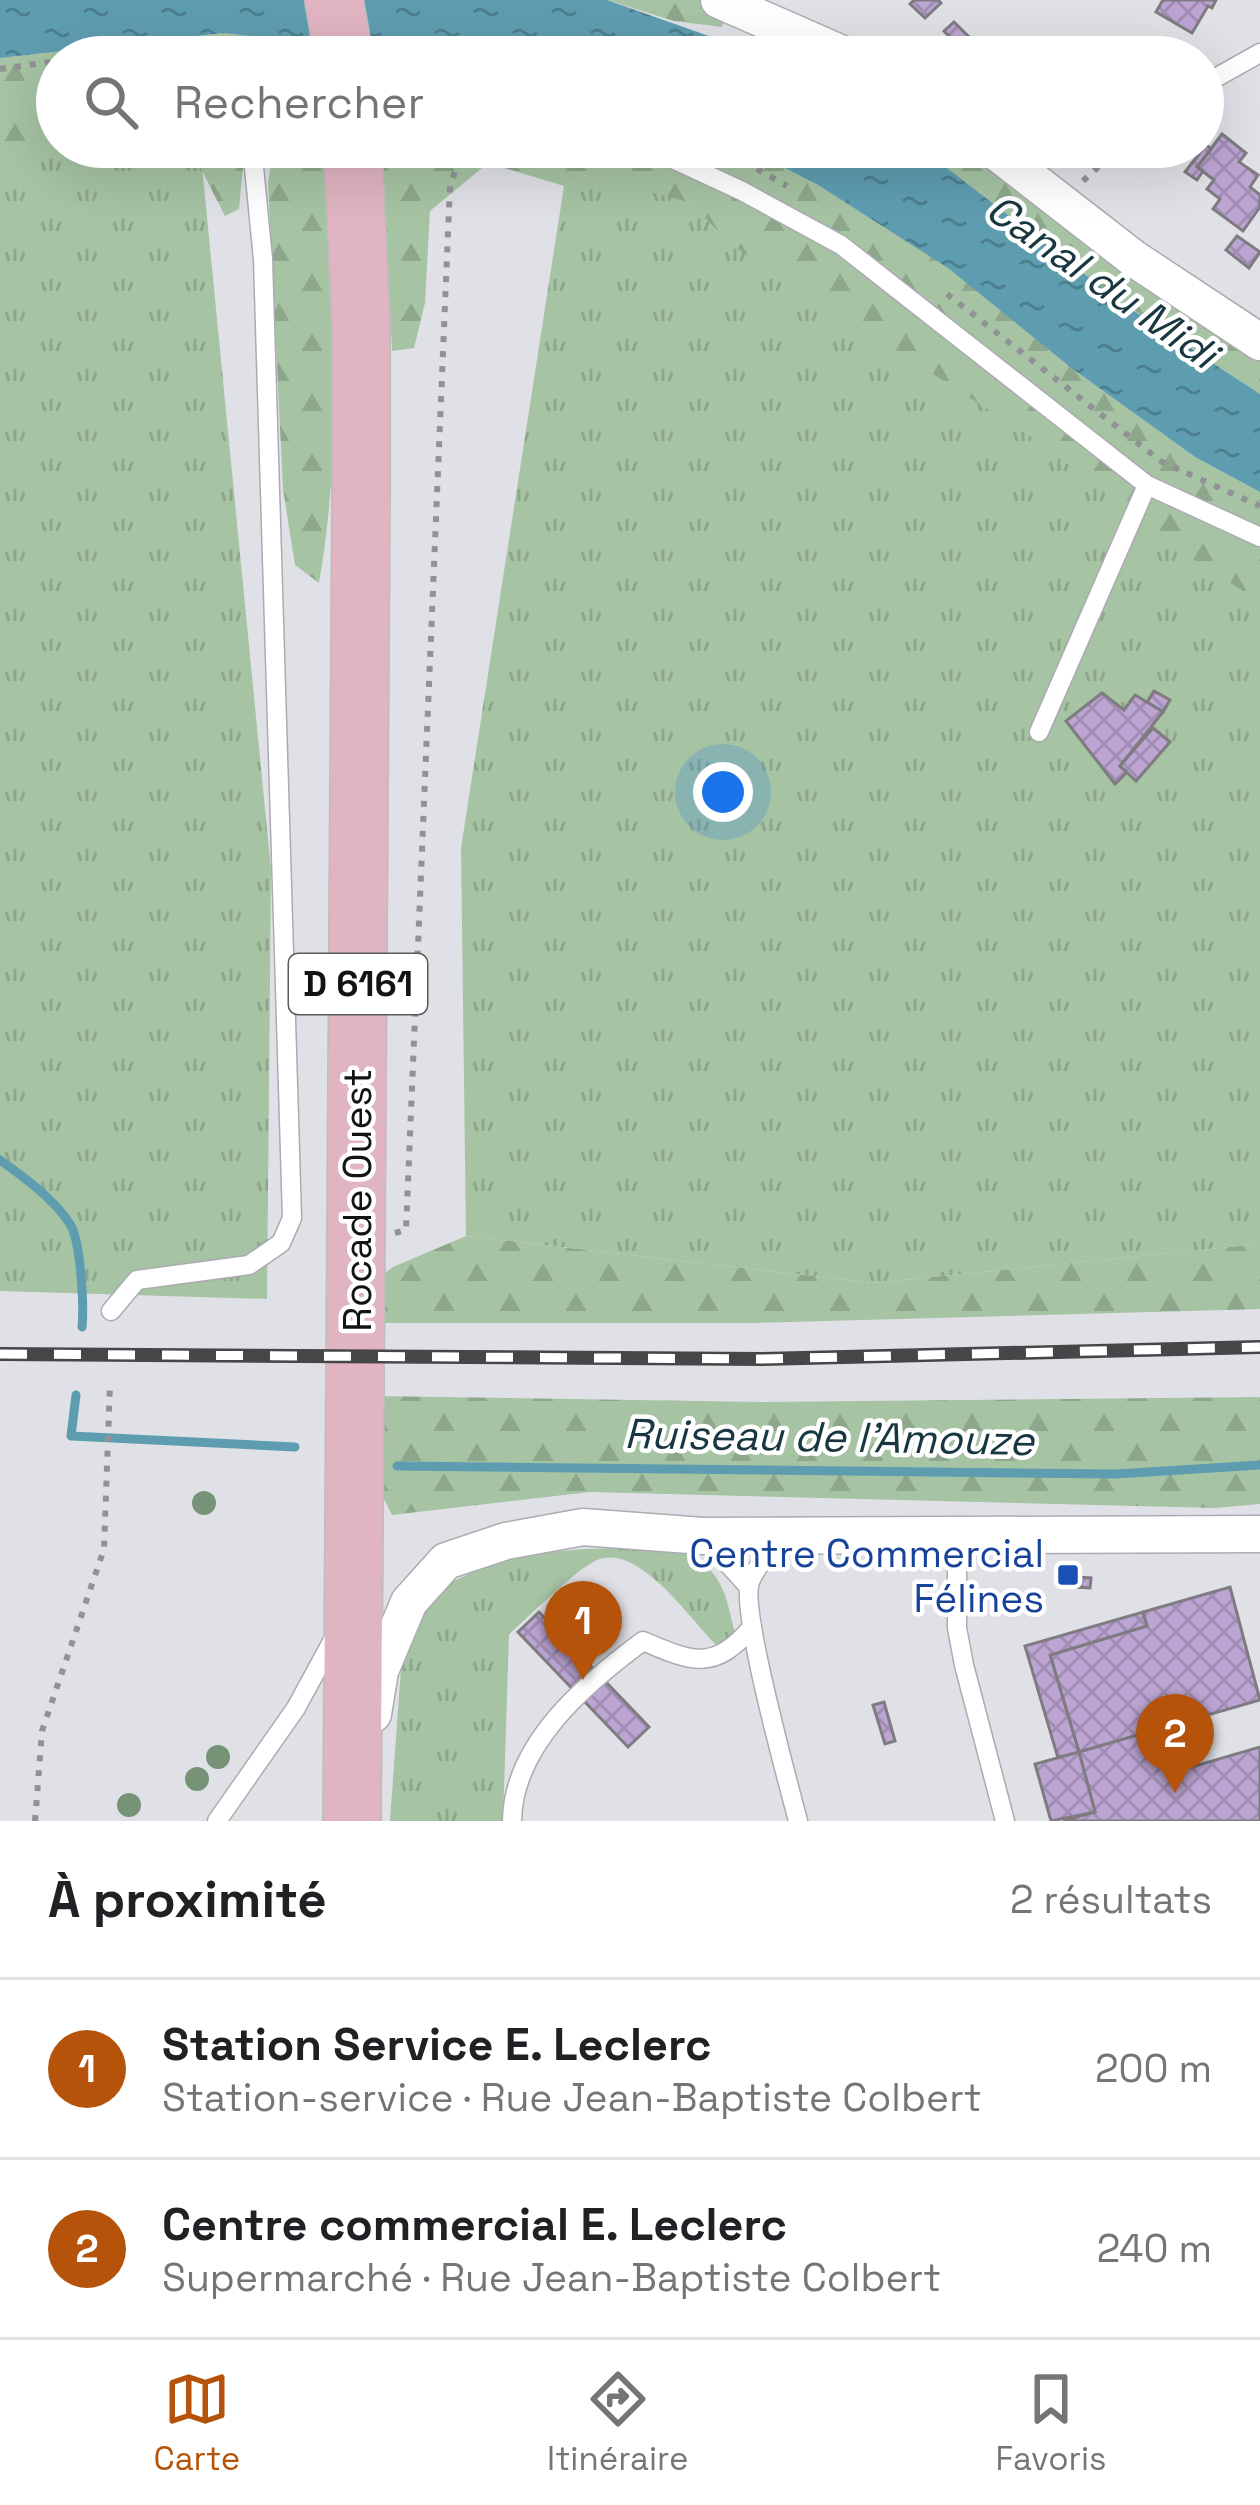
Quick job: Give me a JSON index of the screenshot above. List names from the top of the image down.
{
  "streets": {
    "main road": ["D 6161", "Rocade Ouest"]
  },
  "water": ["Canal du Midi", "Ruiseau de l'Amouze"],
  "places": {
    "transit": ["Centre Commercial Félines"]
  },
  "page": {
    "search": "Rechercher",
    "pins": ["1", "2"],
    "heading": ["À proximité", "2 résultats"],
    "list": [
      {
        "mark": "1",
        "name": "Station Service E. Leclerc",
        "note": "Station-service · Rue Jean-Baptiste Colbert",
        "value": "200 m"
      },
      {
        "mark": "2",
        "name": "Centre commercial E. Leclerc",
        "note": "Supermarché · Rue Jean-Baptiste Colbert",
        "value": "240 m"
      }
    ],
    "nav": ["Carte", "Itinéraire", "Favoris"]
  }
}
